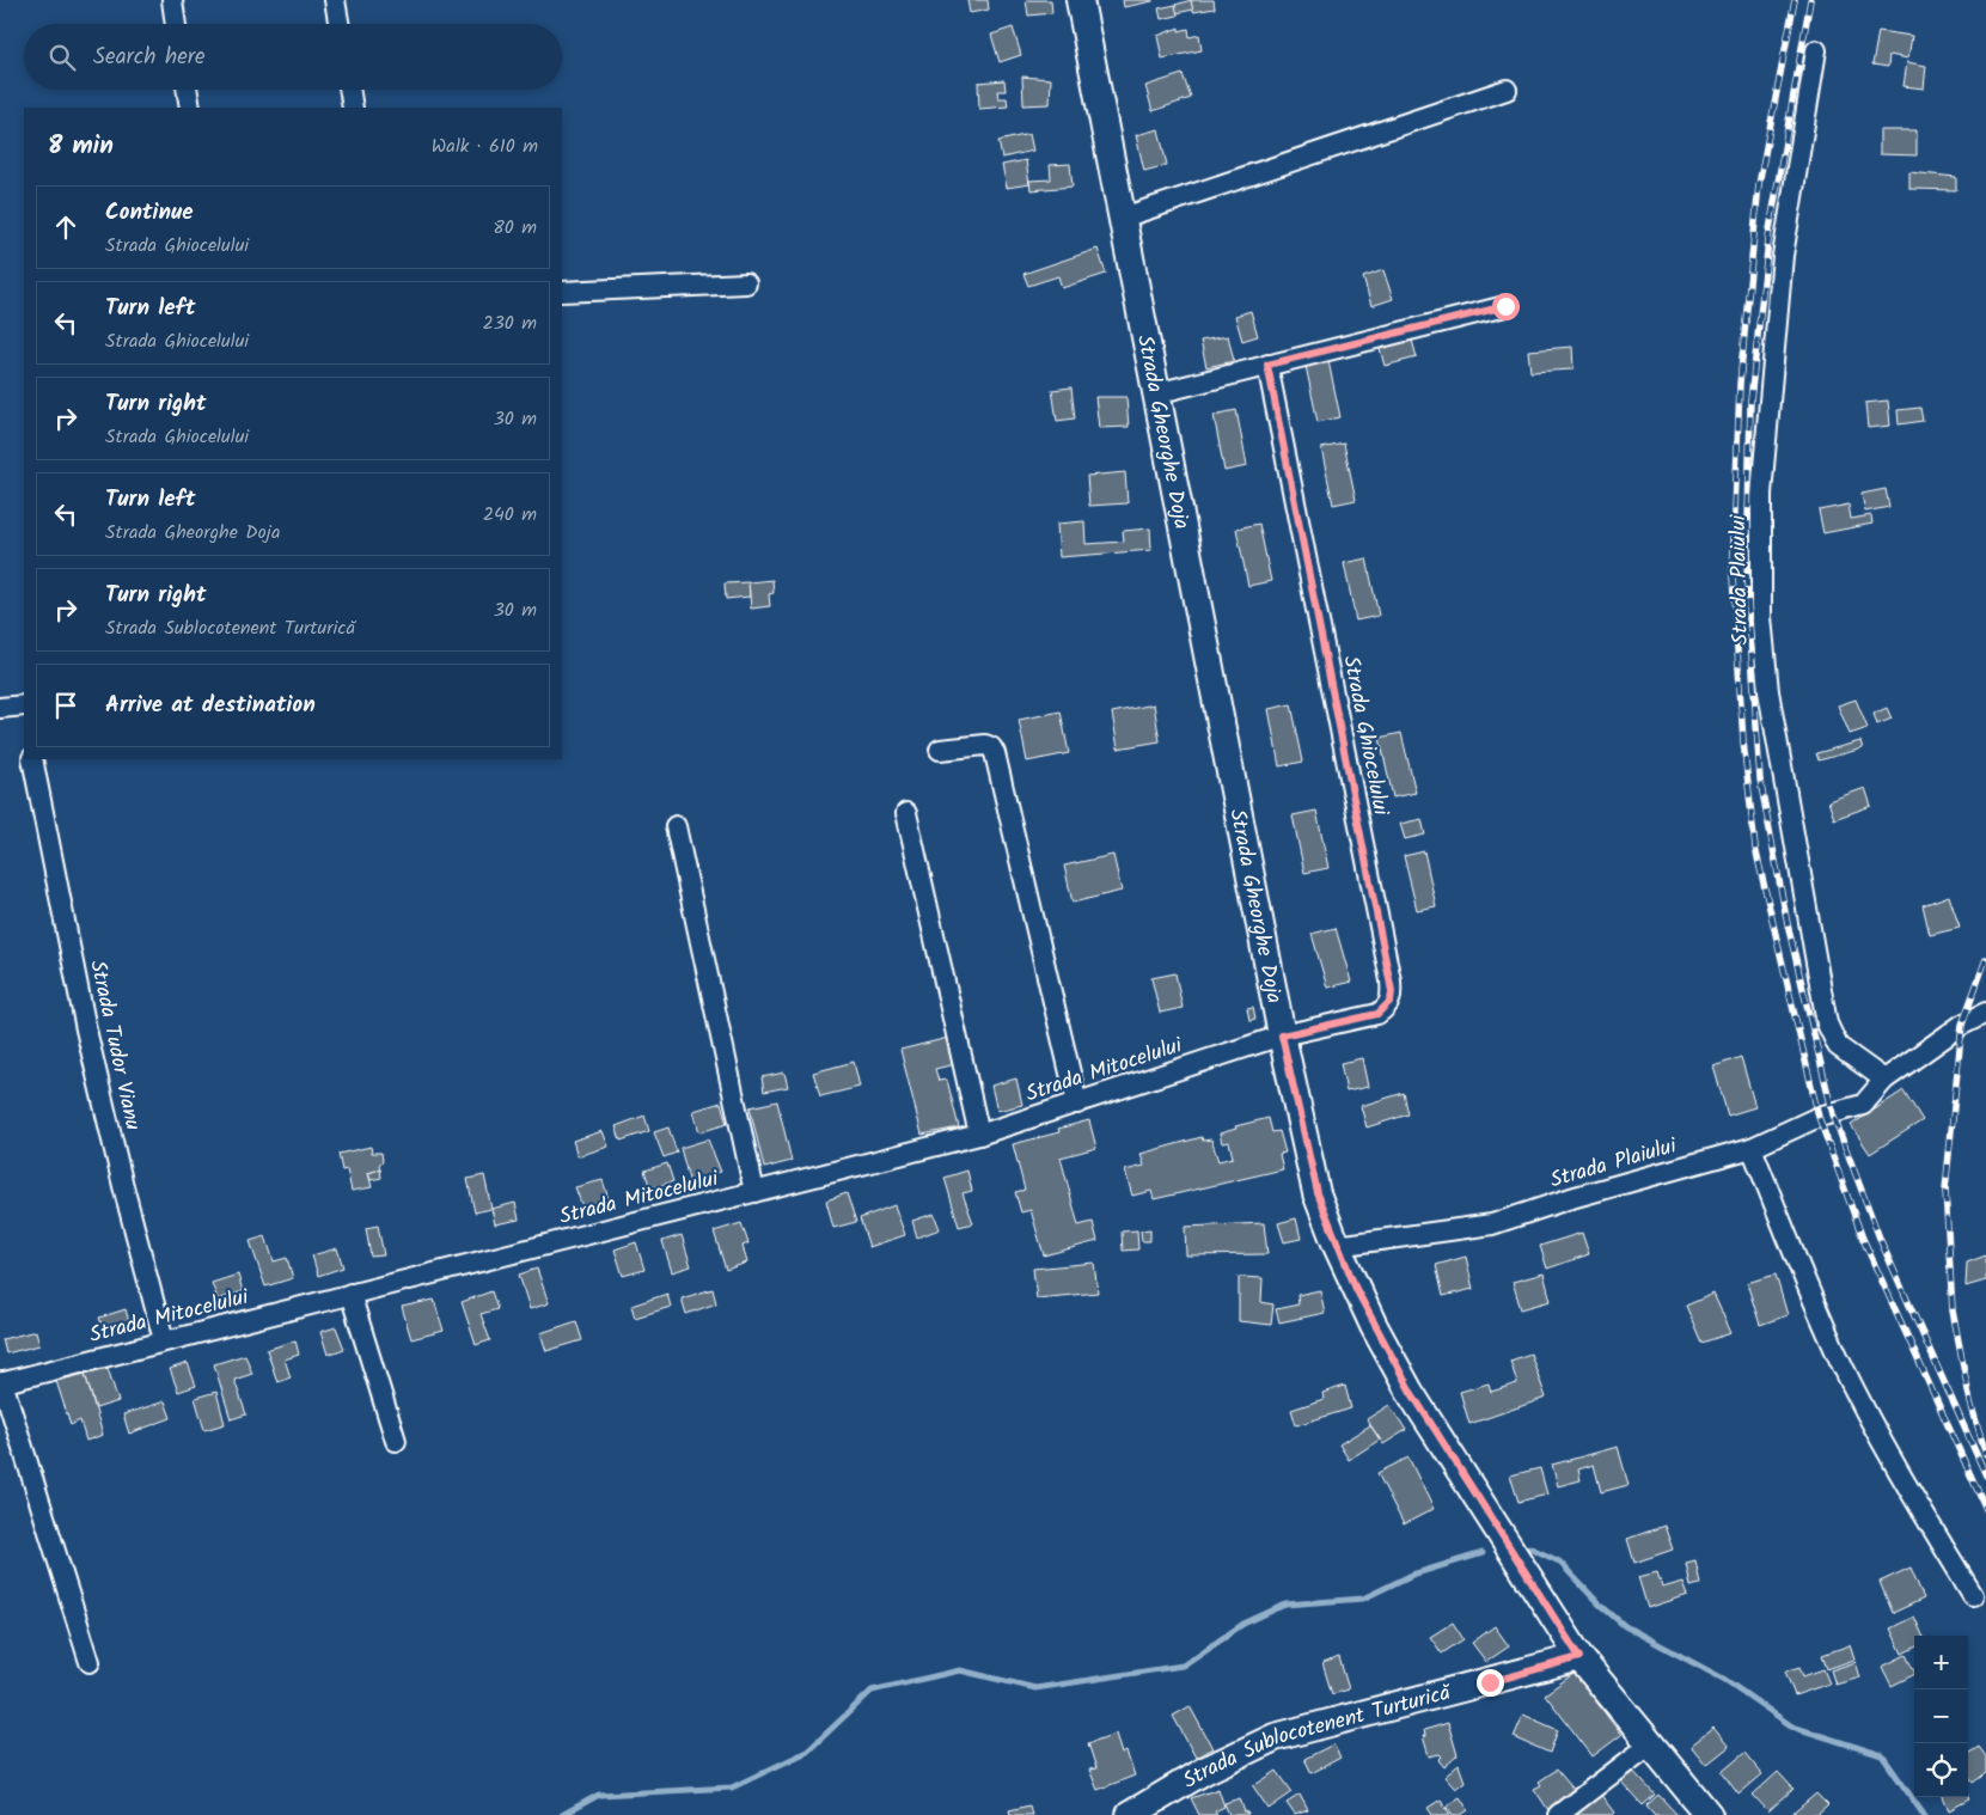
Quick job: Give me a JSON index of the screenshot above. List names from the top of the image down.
{
  "streets": {
    "main road": ["Strada Gheorghe Doja", "Strada Sublocotenent Turturică"],
    "street": [
      "Strada Plaiului",
      "Strada Ghiocelului",
      "Strada Tudor Vianu",
      "Strada Mitocelului"
    ]
  },
  "crossings": [
    ["Strada Gheorghe Doja", "Strada Plaiului"],
    ["Strada Gheorghe Doja", "Strada Ghiocelului"],
    ["Strada Gheorghe Doja", "Strada Mitocelului"],
    ["Strada Gheorghe Doja", "Strada Sublocotenent Turturică"],
    ["Strada Ghiocelului", "Strada Mitocelului"],
    ["Strada Tudor Vianu", "Strada Mitocelului"]
  ],
  "page": {
    "search": "Search here",
    "heading": ["8 min", "Walk · 610 m"],
    "list": [
      ["Continue", "Strada Ghiocelului", "80 m"],
      ["Turn left", "Strada Ghiocelului", "230 m"],
      ["Turn right", "Strada Ghiocelului", "30 m"],
      ["Turn left", "Strada Gheorghe Doja", "240 m"],
      ["Turn right", "Strada Sublocotenent Turturică", "30 m"],
      "Arrive at destination"
    ],
    "map_buttons": ["+", "−"]
  }
}
